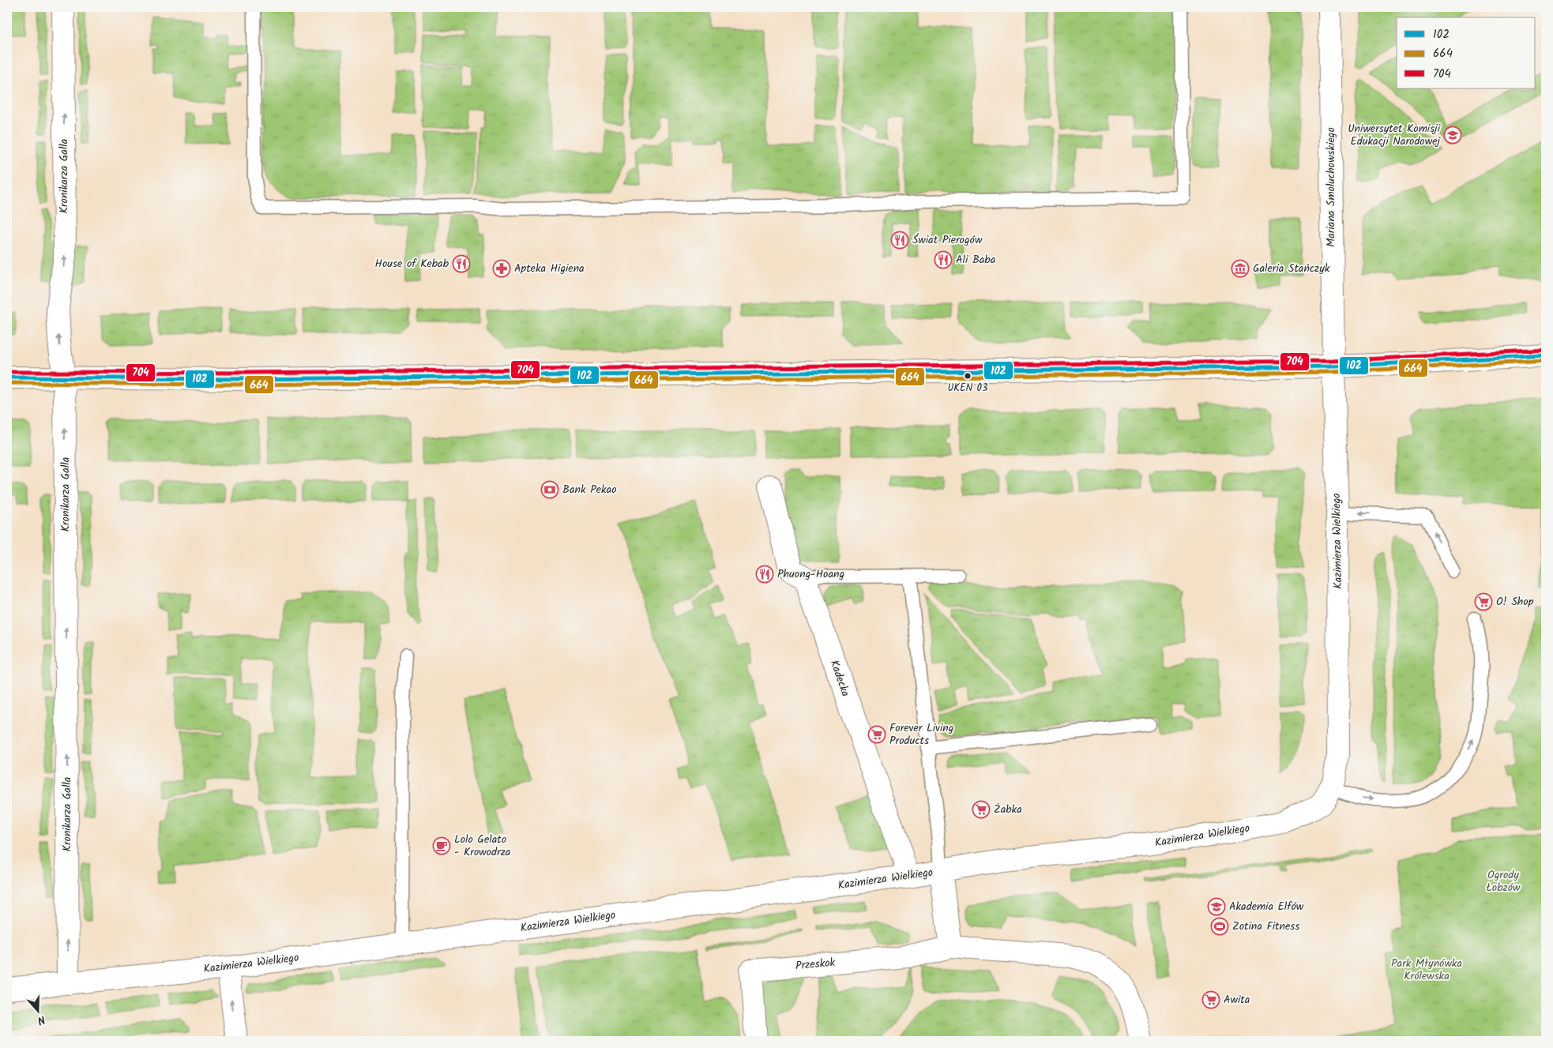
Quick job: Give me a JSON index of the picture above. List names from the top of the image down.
{
  "streets": {
    "street": [
      "Kronikarza Galla",
      "Mariana Smoluchowskiego",
      "Kazimierza Wielkiego",
      "Kadecka",
      "Przeskok"
    ]
  },
  "crossings": [
    ["Kronikarza Galla", "Kazimierza Wielkiego"],
    ["Mariana Smoluchowskiego", "Kazimierza Wielkiego"],
    ["Kazimierza Wielkiego", "Kadecka"]
  ],
  "one_way": ["Kronikarza Galla"],
  "parks": ["Ogrody Łobzów", "Park Młynówka Królewska"],
  "places": {
    "school or university": ["Uniwersytet Komisji Edukacji Narodowej", "Akademia Elfów"],
    "restaurant": [
      "Świat Pierogów",
      "Ali Baba",
      "House of Kebab",
      "Phuong-Hoang"
    ],
    "pharmacy": ["Apteka Higiena"],
    "museum": ["Galeria Stańczyk"],
    "other": ["UKEN 03"],
    "bank": ["Bank Pekao"],
    "supermarket": [
      "O! Shop",
      "Forever Living Products",
      "Żabka",
      "Awita"
    ],
    "cafe": ["Lolo Gelato - Krowodrza"],
    "sports": ["Zotina Fitness"]
  },
  "lines": ["transit line 704", "transit line 102", "transit line 664"],
  "legend": ["102", "664", "704"],
  "north": "bottom"
}
